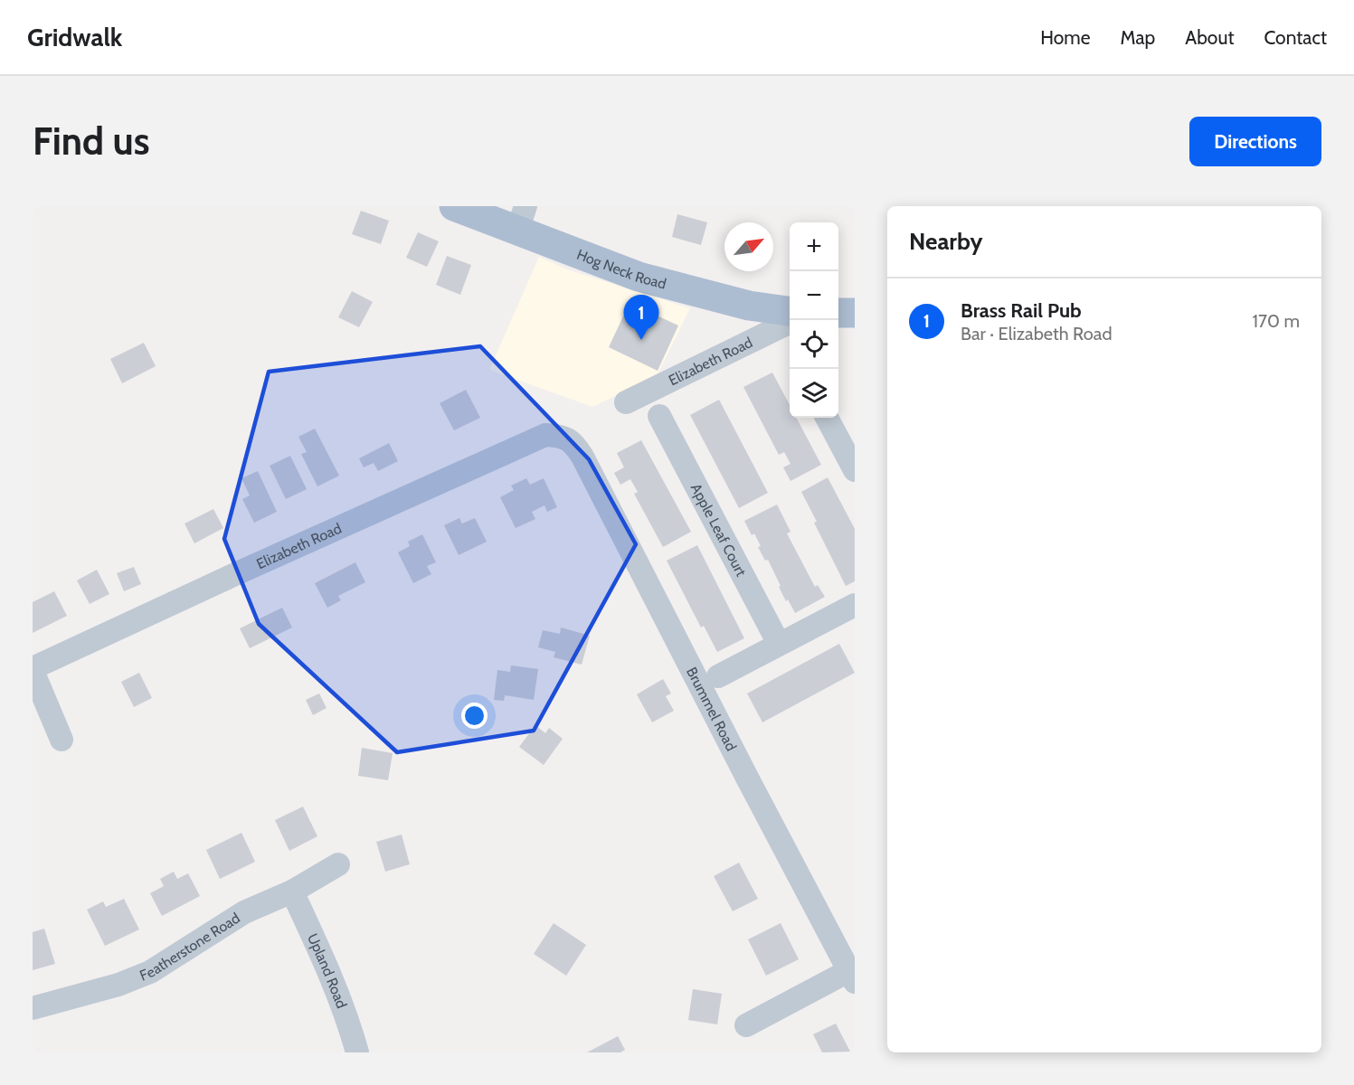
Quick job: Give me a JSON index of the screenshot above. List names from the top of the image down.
{
  "streets": {
    "main road": ["Hog Neck Road"],
    "street": [
      "Elizabeth Road",
      "Apple Leaf Court",
      "Brummel Road",
      "Featherstone Road",
      "Upland Road"
    ]
  },
  "crossings": [
    ["Elizabeth Road", "Brummel Road"],
    ["Featherstone Road", "Upland Road"]
  ],
  "north": "top right",
  "page": {
    "header": "Gridwalk",
    "nav": [
      "Home",
      "Map",
      "About",
      "Contact"
    ],
    "buttons": "Directions",
    "title": "Find us",
    "heading": "Nearby",
    "map_buttons": ["+", "−"],
    "list": [
      {
        "mark": "1",
        "name": "Brass Rail Pub",
        "note": "Bar · Elizabeth Road",
        "value": "170 m"
      }
    ],
    "pins": "1"
  }
}
